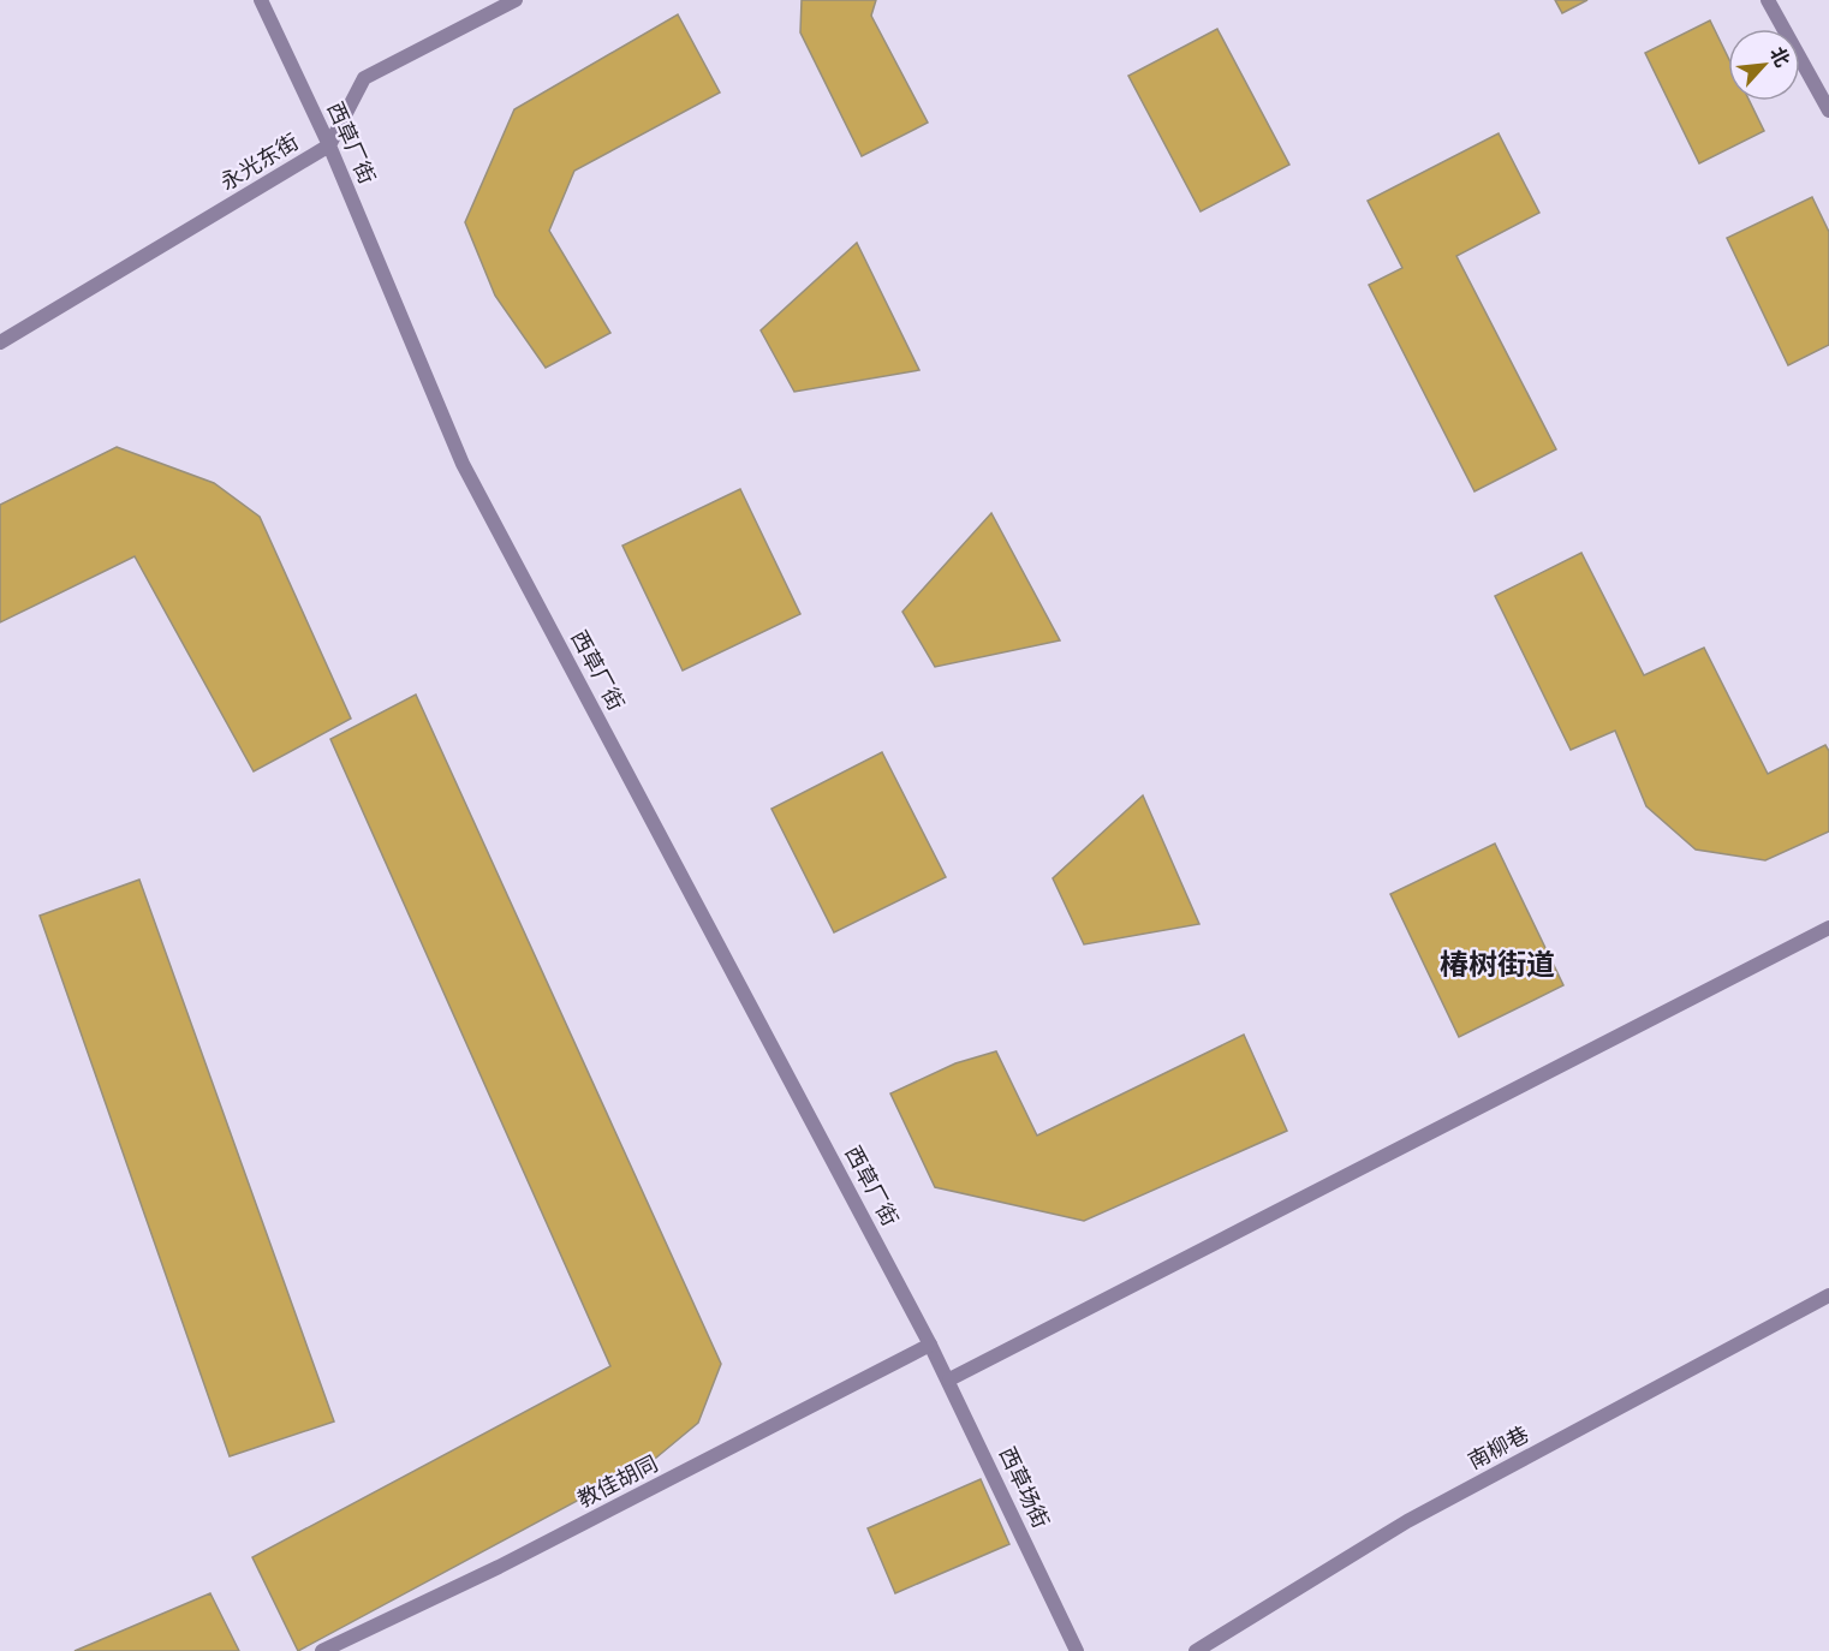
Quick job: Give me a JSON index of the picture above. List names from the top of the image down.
{
  "streets": {
    "street": [
      "西草厂街",
      "永光东街",
      "南柳巷",
      "教佳胡同",
      "西草场街"
    ]
  },
  "crossings": [
    ["西草厂街", "永光东街"],
    ["西草厂街", "教佳胡同"],
    ["西草厂街", "西草场街"],
    ["教佳胡同", "西草场街"]
  ],
  "districts": ["椿树街道"],
  "north": "top right"
}
